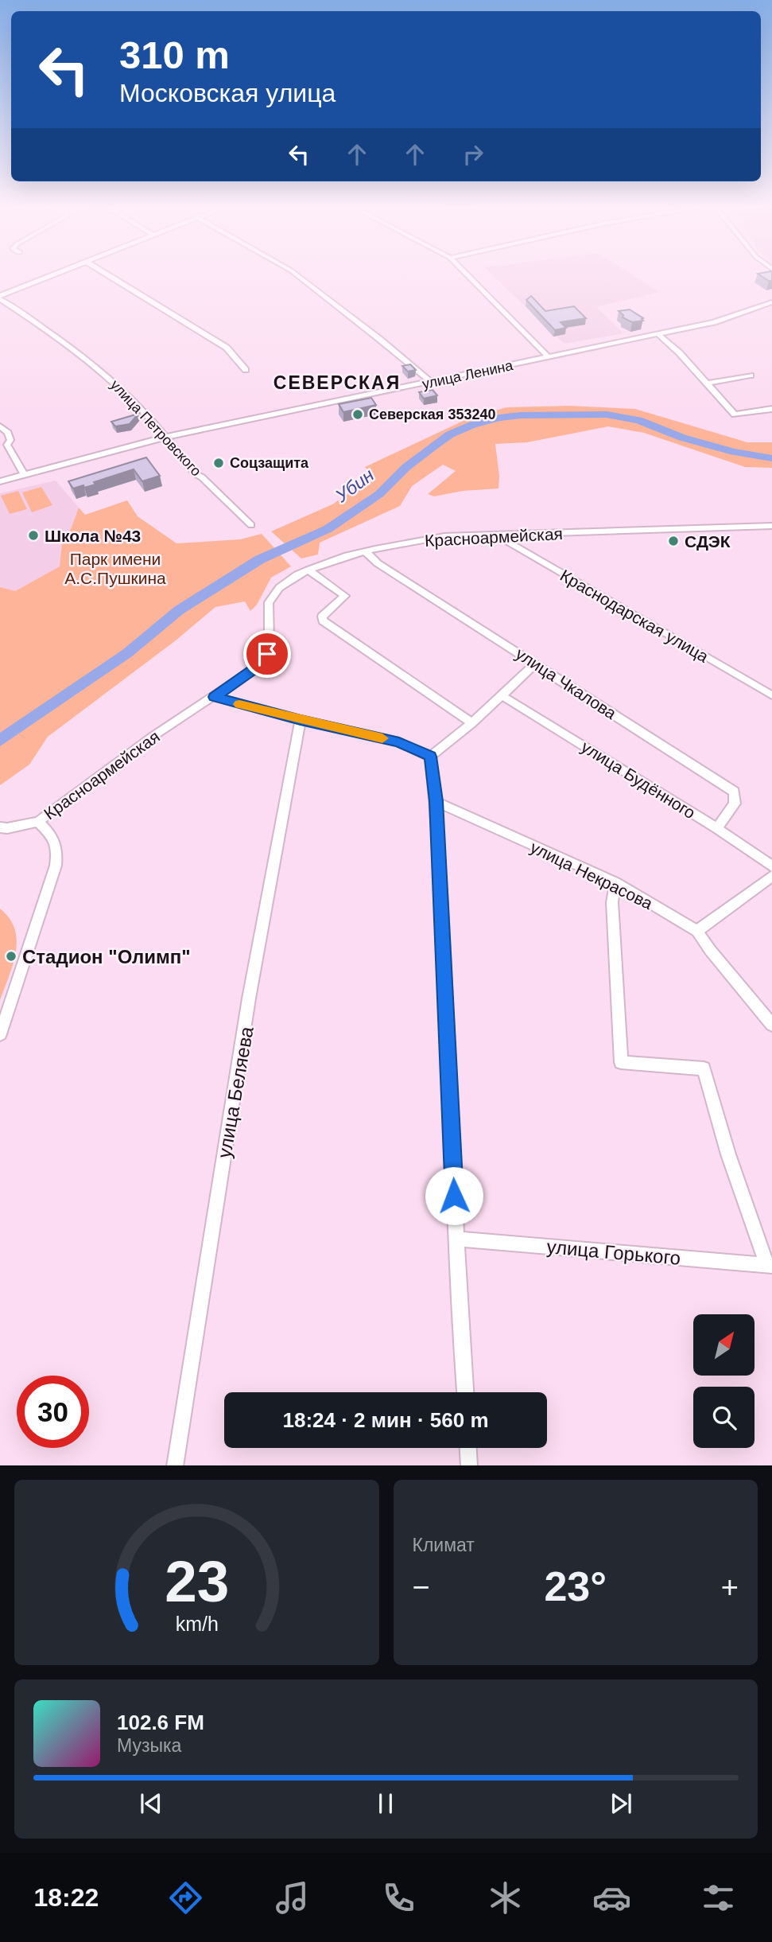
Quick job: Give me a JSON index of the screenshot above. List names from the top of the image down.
{
  "streets": {
    "street": [
      "улица Ленина",
      "улица Петровского",
      "Красноармейская",
      "Краснодарская улица",
      "улица Чкалова",
      "улица Будённого",
      "улица Некрасова",
      "улица Беляева",
      "улица Горького"
    ]
  },
  "crossings": [
    ["улица Ленина", "улица Петровского"],
    ["Красноармейская", "Краснодарская улица"],
    ["Красноармейская", "улица Чкалова"],
    ["улица Чкалова", "улица Будённого"]
  ],
  "districts": ["СЕВЕРСКАЯ"],
  "water": ["Убин"],
  "parks": ["Парк имени А.С.Пушкина"],
  "places": [
    "Северская 353240",
    "Соцзащита",
    "Школа №43",
    "СДЭК",
    "Стадион \"Олимп\""
  ],
  "north": "top right",
  "page": {
    "turn": ["310 m", "Московская улица"],
    "limit": "30",
    "trip": "18:24 · 2 мин · 560 m",
    "tile": "Климат",
    "heat": ["−", "23°", "+"],
    "song": ["102.6 FM", "Музыка"],
    "tabs": "18:22",
    "gauge": ["23", "km/h"]
  }
}
